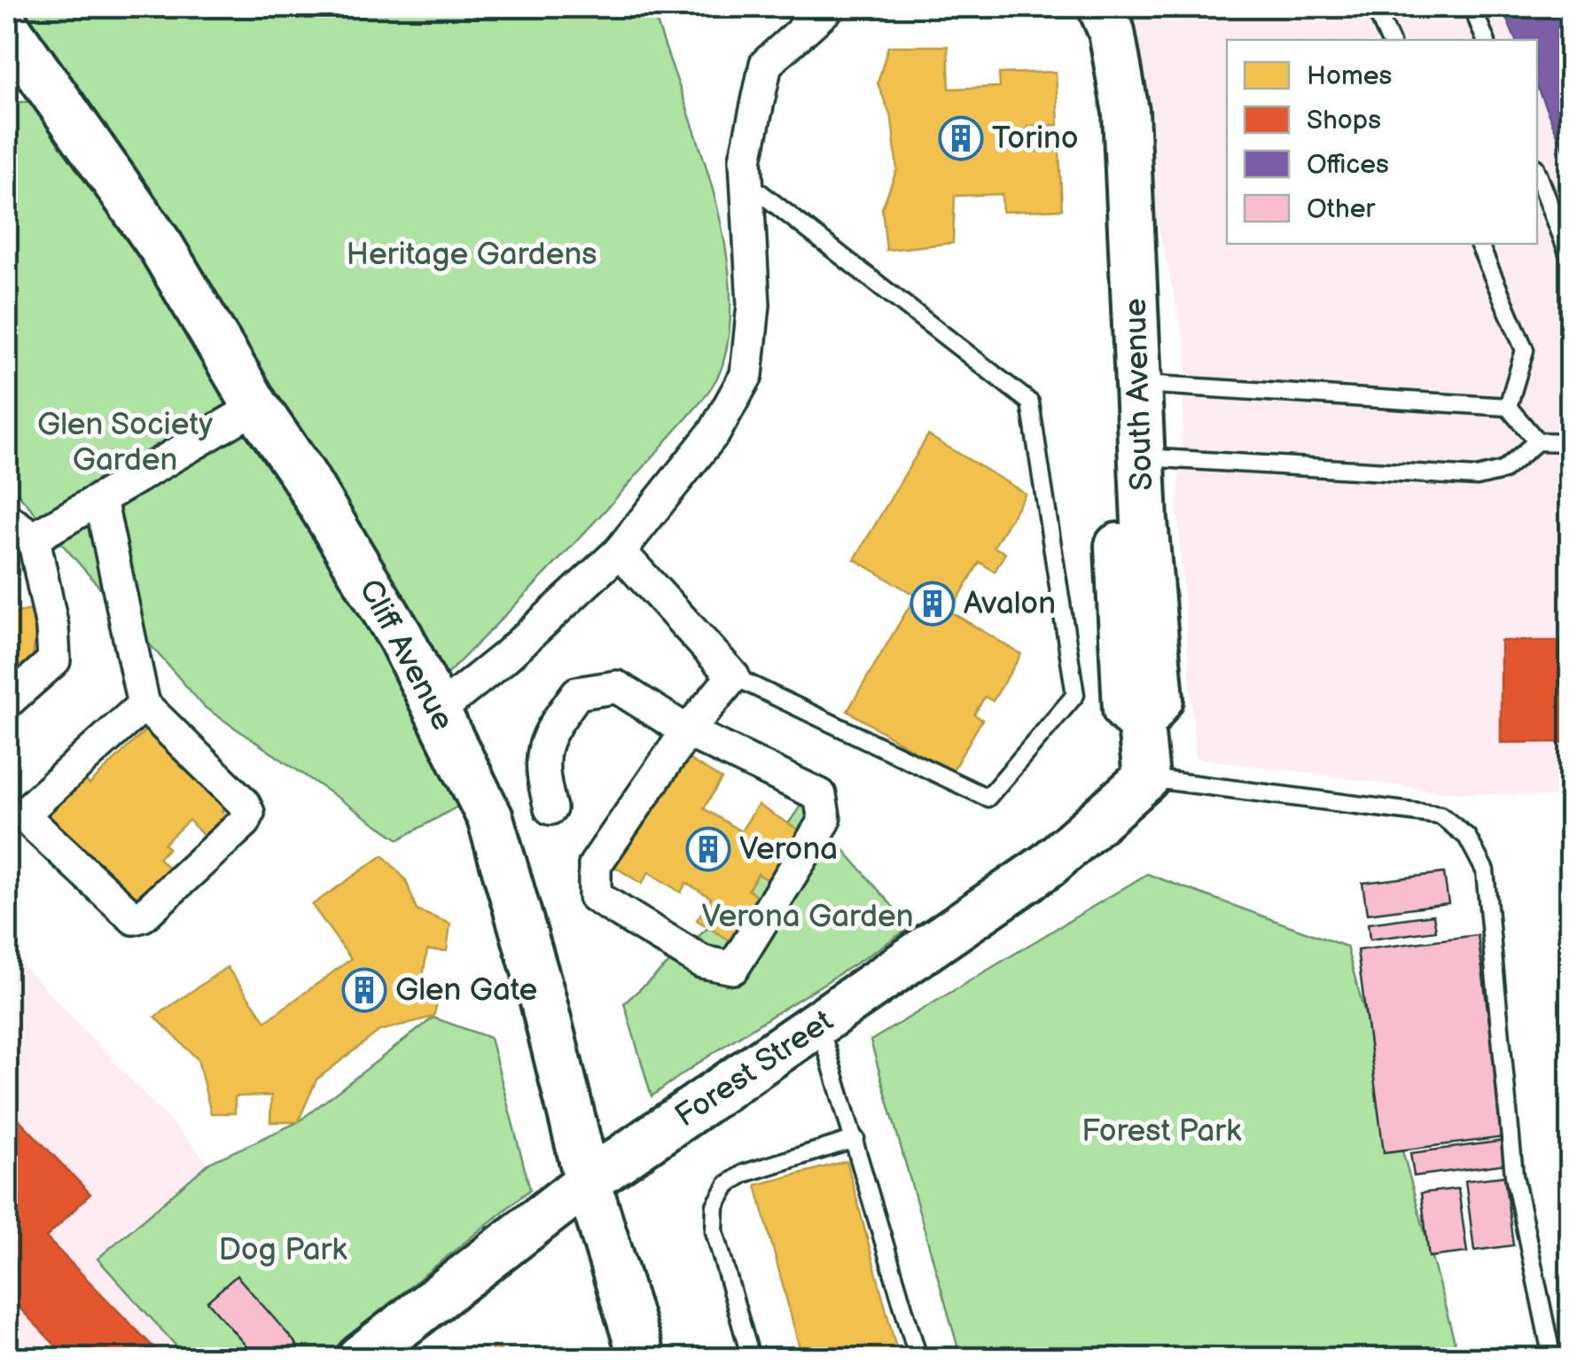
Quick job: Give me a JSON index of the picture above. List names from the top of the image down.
{
  "streets": {
    "street": ["South Avenue", "Cliff Avenue", "Forest Street"]
  },
  "crossings": [
    ["South Avenue", "Forest Street"],
    ["Cliff Avenue", "Forest Street"]
  ],
  "parks": [
    "Heritage Gardens",
    "Glen Society Garden",
    "Verona Garden",
    "Forest Park",
    "Dog Park"
  ],
  "places": {
    "building": [
      "Torino",
      "Avalon",
      "Verona",
      "Glen Gate"
    ]
  },
  "legend": [
    "Homes",
    "Shops",
    "Offices",
    "Other"
  ]
}
